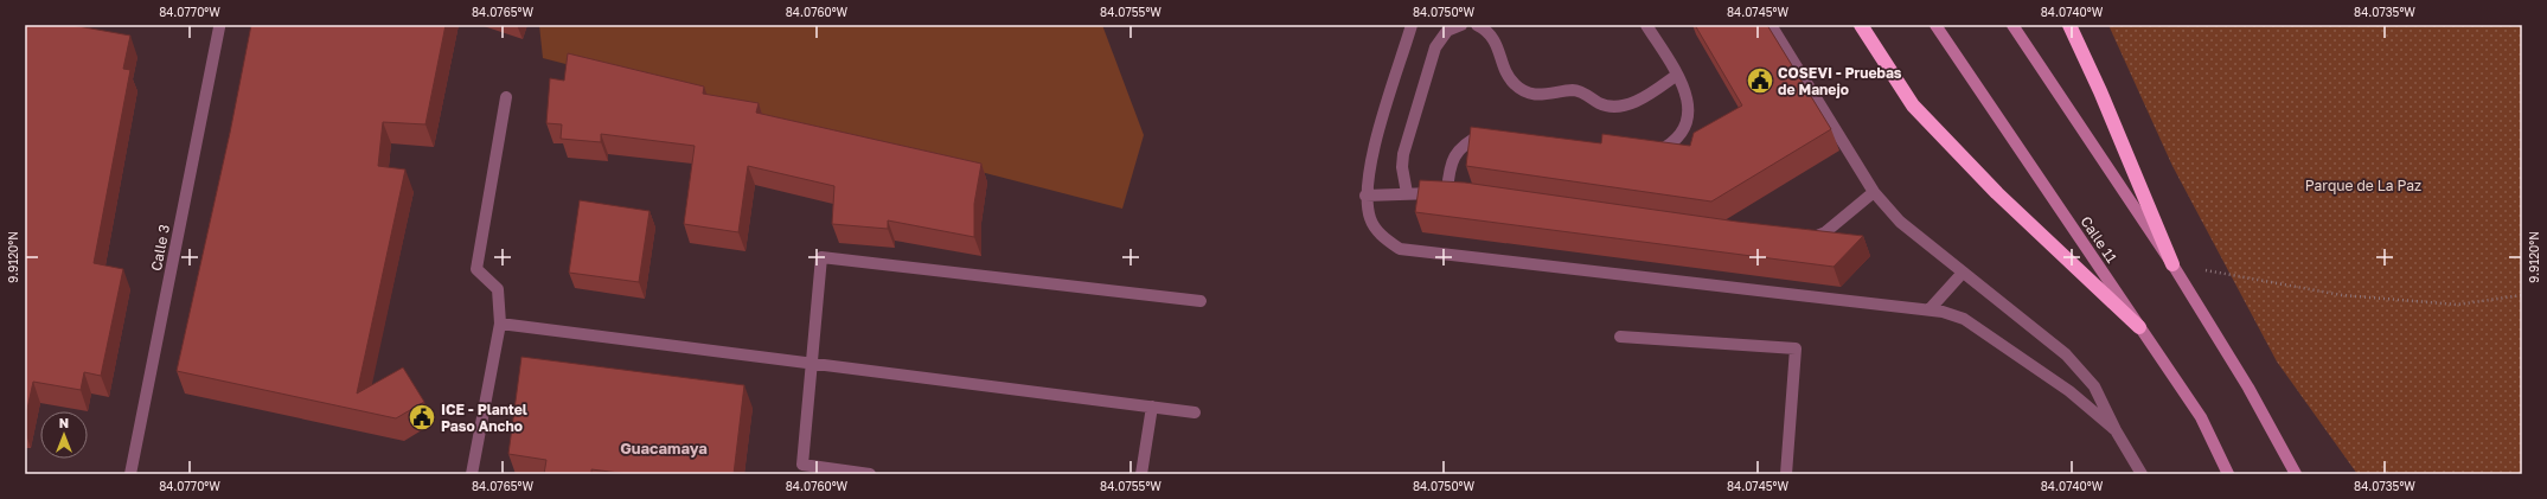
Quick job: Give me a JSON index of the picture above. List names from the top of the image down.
{
  "streets": {
    "main road": ["Calle 11"],
    "street": ["Calle 3"]
  },
  "districts": ["Guacamaya"],
  "parks": ["Parque de La Paz"],
  "places": {
    "public building": ["COSEVI - Pruebas de Manejo", "ICE - Plantel Paso Ancho"]
  },
  "north": "top",
  "coordinates": [
    "84.0770°W",
    "84.0765°W",
    "84.0760°W",
    "84.0755°W",
    "84.0750°W",
    "84.0745°W",
    "84.0740°W",
    "84.0735°W",
    "9.9120°N"
  ]
}
